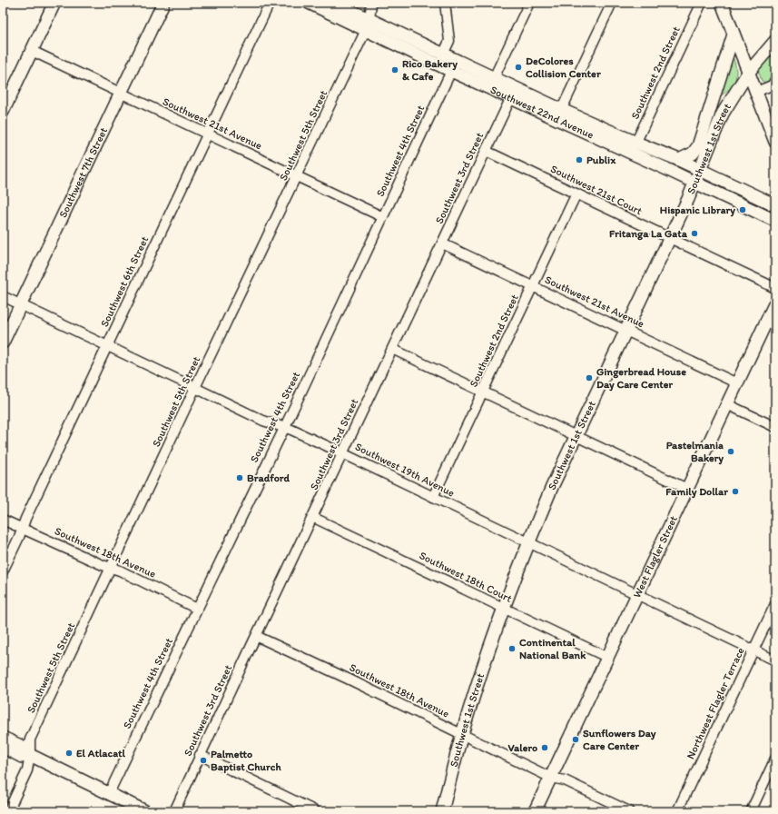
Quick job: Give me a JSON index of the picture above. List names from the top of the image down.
{
  "streets": {
    "main road": [
      "Southwest 22nd Avenue",
      "Southwest 1st Street",
      "Southwest 7th Street",
      "West Flagler Street"
    ],
    "street": [
      "Southwest 2nd Street",
      "Southwest 21st Avenue",
      "Southwest 5th Street",
      "Southwest 4th Street",
      "Southwest 3rd Street",
      "Southwest 21st Court",
      "Southwest 6th Street",
      "Southwest 19th Avenue",
      "Southwest 18th Avenue",
      "Southwest 18th Court",
      "Northwest Flagler Terrace"
    ]
  },
  "crossings": [
    ["Southwest 2nd Street", "Southwest 22nd Avenue"],
    ["Southwest 2nd Street", "Southwest 21st Avenue"],
    ["Southwest 2nd Street", "Southwest 21st Court"],
    ["Southwest 2nd Street", "Southwest 19th Avenue"],
    ["Southwest 22nd Avenue", "Southwest 5th Street"],
    ["Southwest 22nd Avenue", "Southwest 1st Street"],
    ["Southwest 22nd Avenue", "Southwest 4th Street"],
    ["Southwest 22nd Avenue", "Southwest 3rd Street"],
    ["Southwest 21st Avenue", "Southwest 5th Street"],
    ["Southwest 21st Avenue", "Southwest 1st Street"],
    ["Southwest 21st Avenue", "Southwest 4th Street"],
    ["Southwest 21st Avenue", "Southwest 7th Street"],
    ["Southwest 21st Avenue", "Southwest 3rd Street"],
    ["Southwest 21st Avenue", "Southwest 6th Street"],
    ["Southwest 21st Avenue", "West Flagler Street"],
    ["Southwest 5th Street", "Southwest 19th Avenue"],
    ["Southwest 5th Street", "Southwest 18th Avenue"],
    ["Southwest 1st Street", "Southwest 21st Court"],
    ["Southwest 1st Street", "Southwest 19th Avenue"],
    ["Southwest 1st Street", "Southwest 18th Avenue"],
    ["Southwest 1st Street", "Southwest 18th Court"],
    ["Southwest 4th Street", "Southwest 19th Avenue"],
    ["Southwest 4th Street", "Southwest 18th Avenue"],
    ["Southwest 7th Street", "Southwest 19th Avenue"],
    ["Southwest 3rd Street", "Southwest 21st Court"],
    ["Southwest 3rd Street", "Southwest 19th Avenue"],
    ["Southwest 3rd Street", "Southwest 18th Avenue"],
    ["Southwest 3rd Street", "Southwest 18th Court"],
    ["Southwest 6th Street", "Southwest 19th Avenue"],
    ["Southwest 6th Street", "Southwest 18th Avenue"],
    ["Southwest 19th Avenue", "West Flagler Street"],
    ["Southwest 19th Avenue", "Northwest Flagler Terrace"],
    ["Southwest 18th Avenue", "West Flagler Street"],
    ["West Flagler Street", "Southwest 18th Court"]
  ],
  "places": [
    "DeColores Collision Center",
    "Rico Bakery & Cafe",
    "Publix",
    "Hispanic Library",
    "Fritanga La Gata",
    "Gingerbread House Day Care Center",
    "Pastelmania Bakery",
    "Bradford",
    "Family Dollar",
    "Continental National Bank",
    "Sunflowers Day Care Center",
    "Valero",
    "El Atlacatl",
    "Palmetto Baptist Church"
  ]
}
